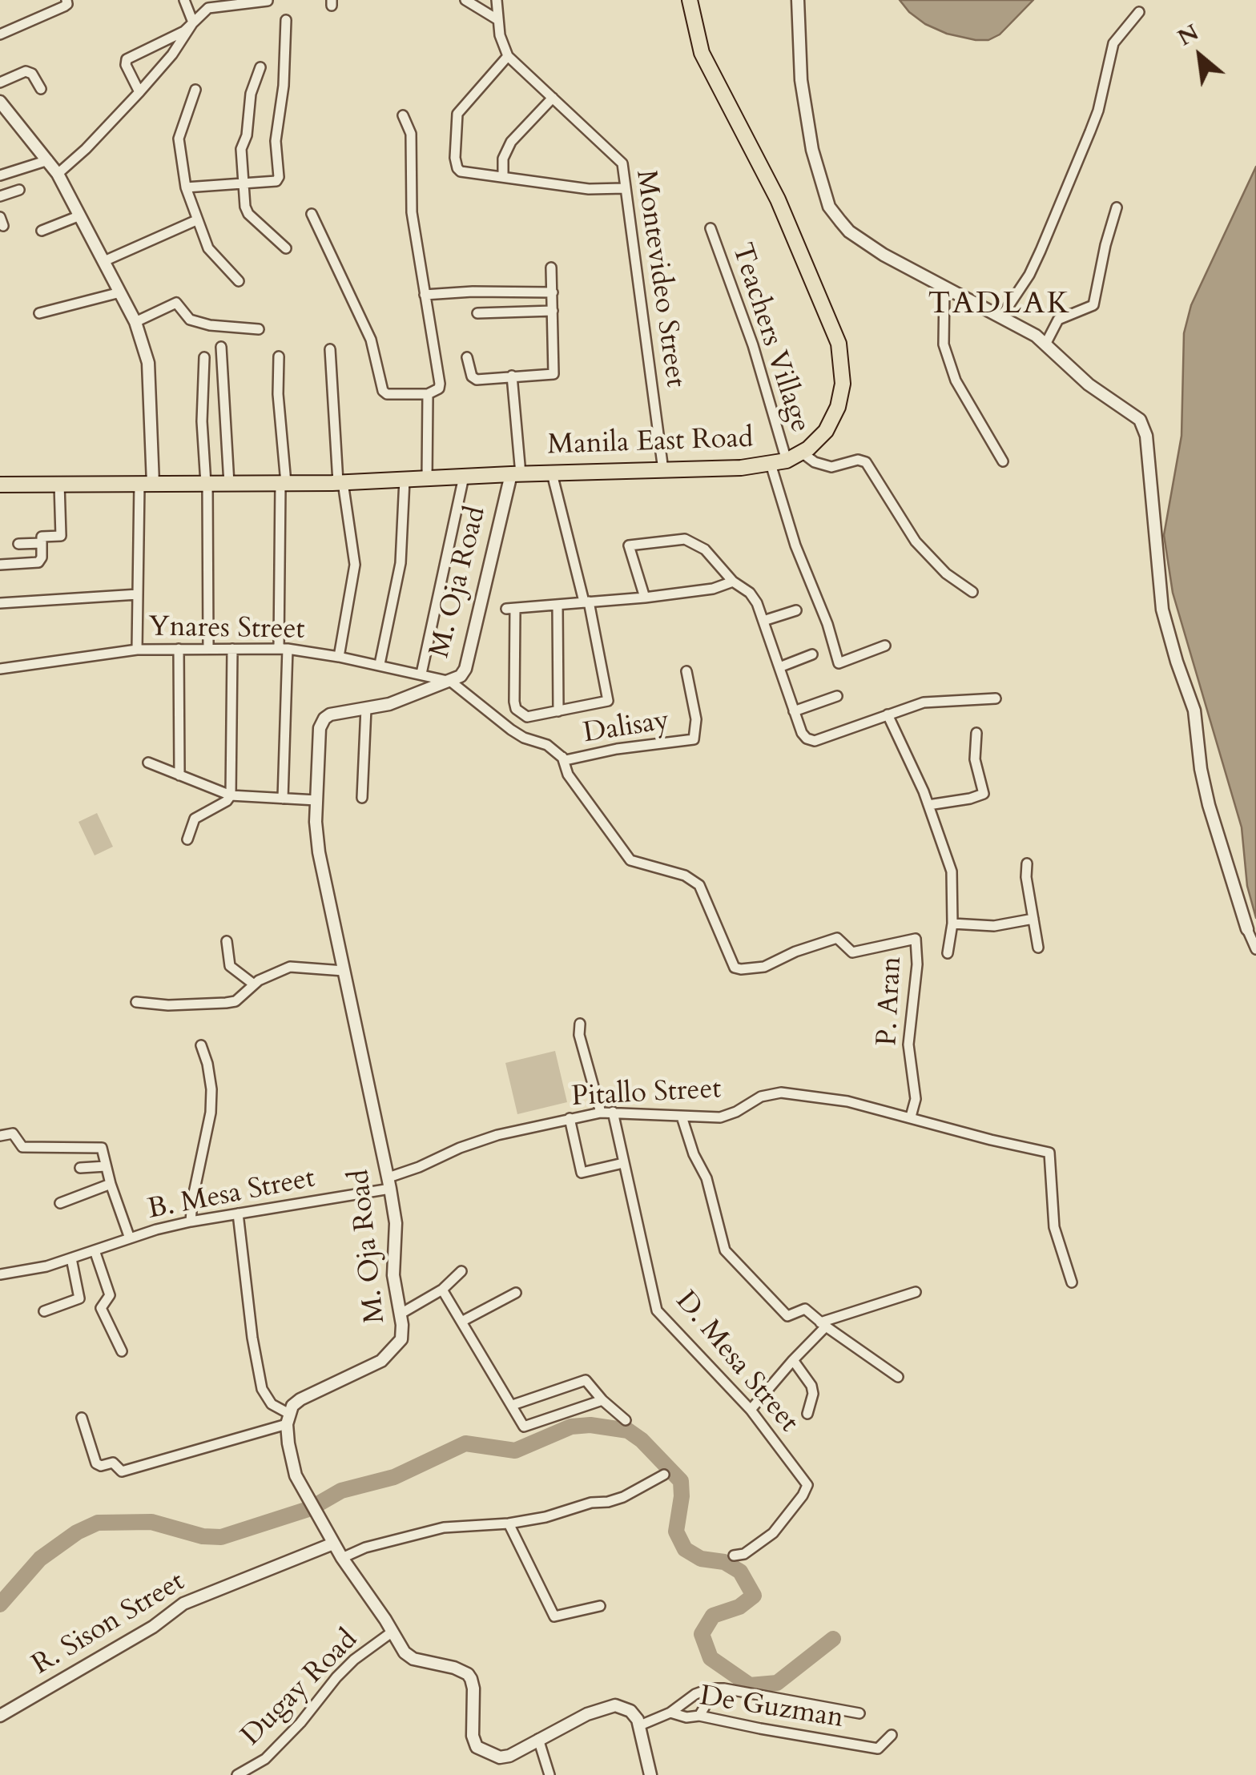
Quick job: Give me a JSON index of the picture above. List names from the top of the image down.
{
  "streets": {
    "main road": ["Manila East Road"],
    "street": [
      "Montevideo Street",
      "Teachers Village",
      "M. Oja Road",
      "Ynares Street",
      "Dalisay",
      "P. Aran",
      "Pitallo Street",
      "B. Mesa Street",
      "D. Mesa Street",
      "R. Sison Street",
      "Dugay Road",
      "De Guzman"
    ]
  },
  "crossings": [
    ["Montevideo Street", "Manila East Road"],
    ["Teachers Village", "Manila East Road"],
    ["Manila East Road", "M. Oja Road"],
    ["M. Oja Road", "Ynares Street"],
    ["M. Oja Road", "Pitallo Street"],
    ["M. Oja Road", "B. Mesa Street"],
    ["Dalisay", "P. Aran"],
    ["P. Aran", "Pitallo Street"],
    ["Pitallo Street", "B. Mesa Street"],
    ["Pitallo Street", "D. Mesa Street"]
  ],
  "districts": ["TADLAK"],
  "north": "top left"
}
